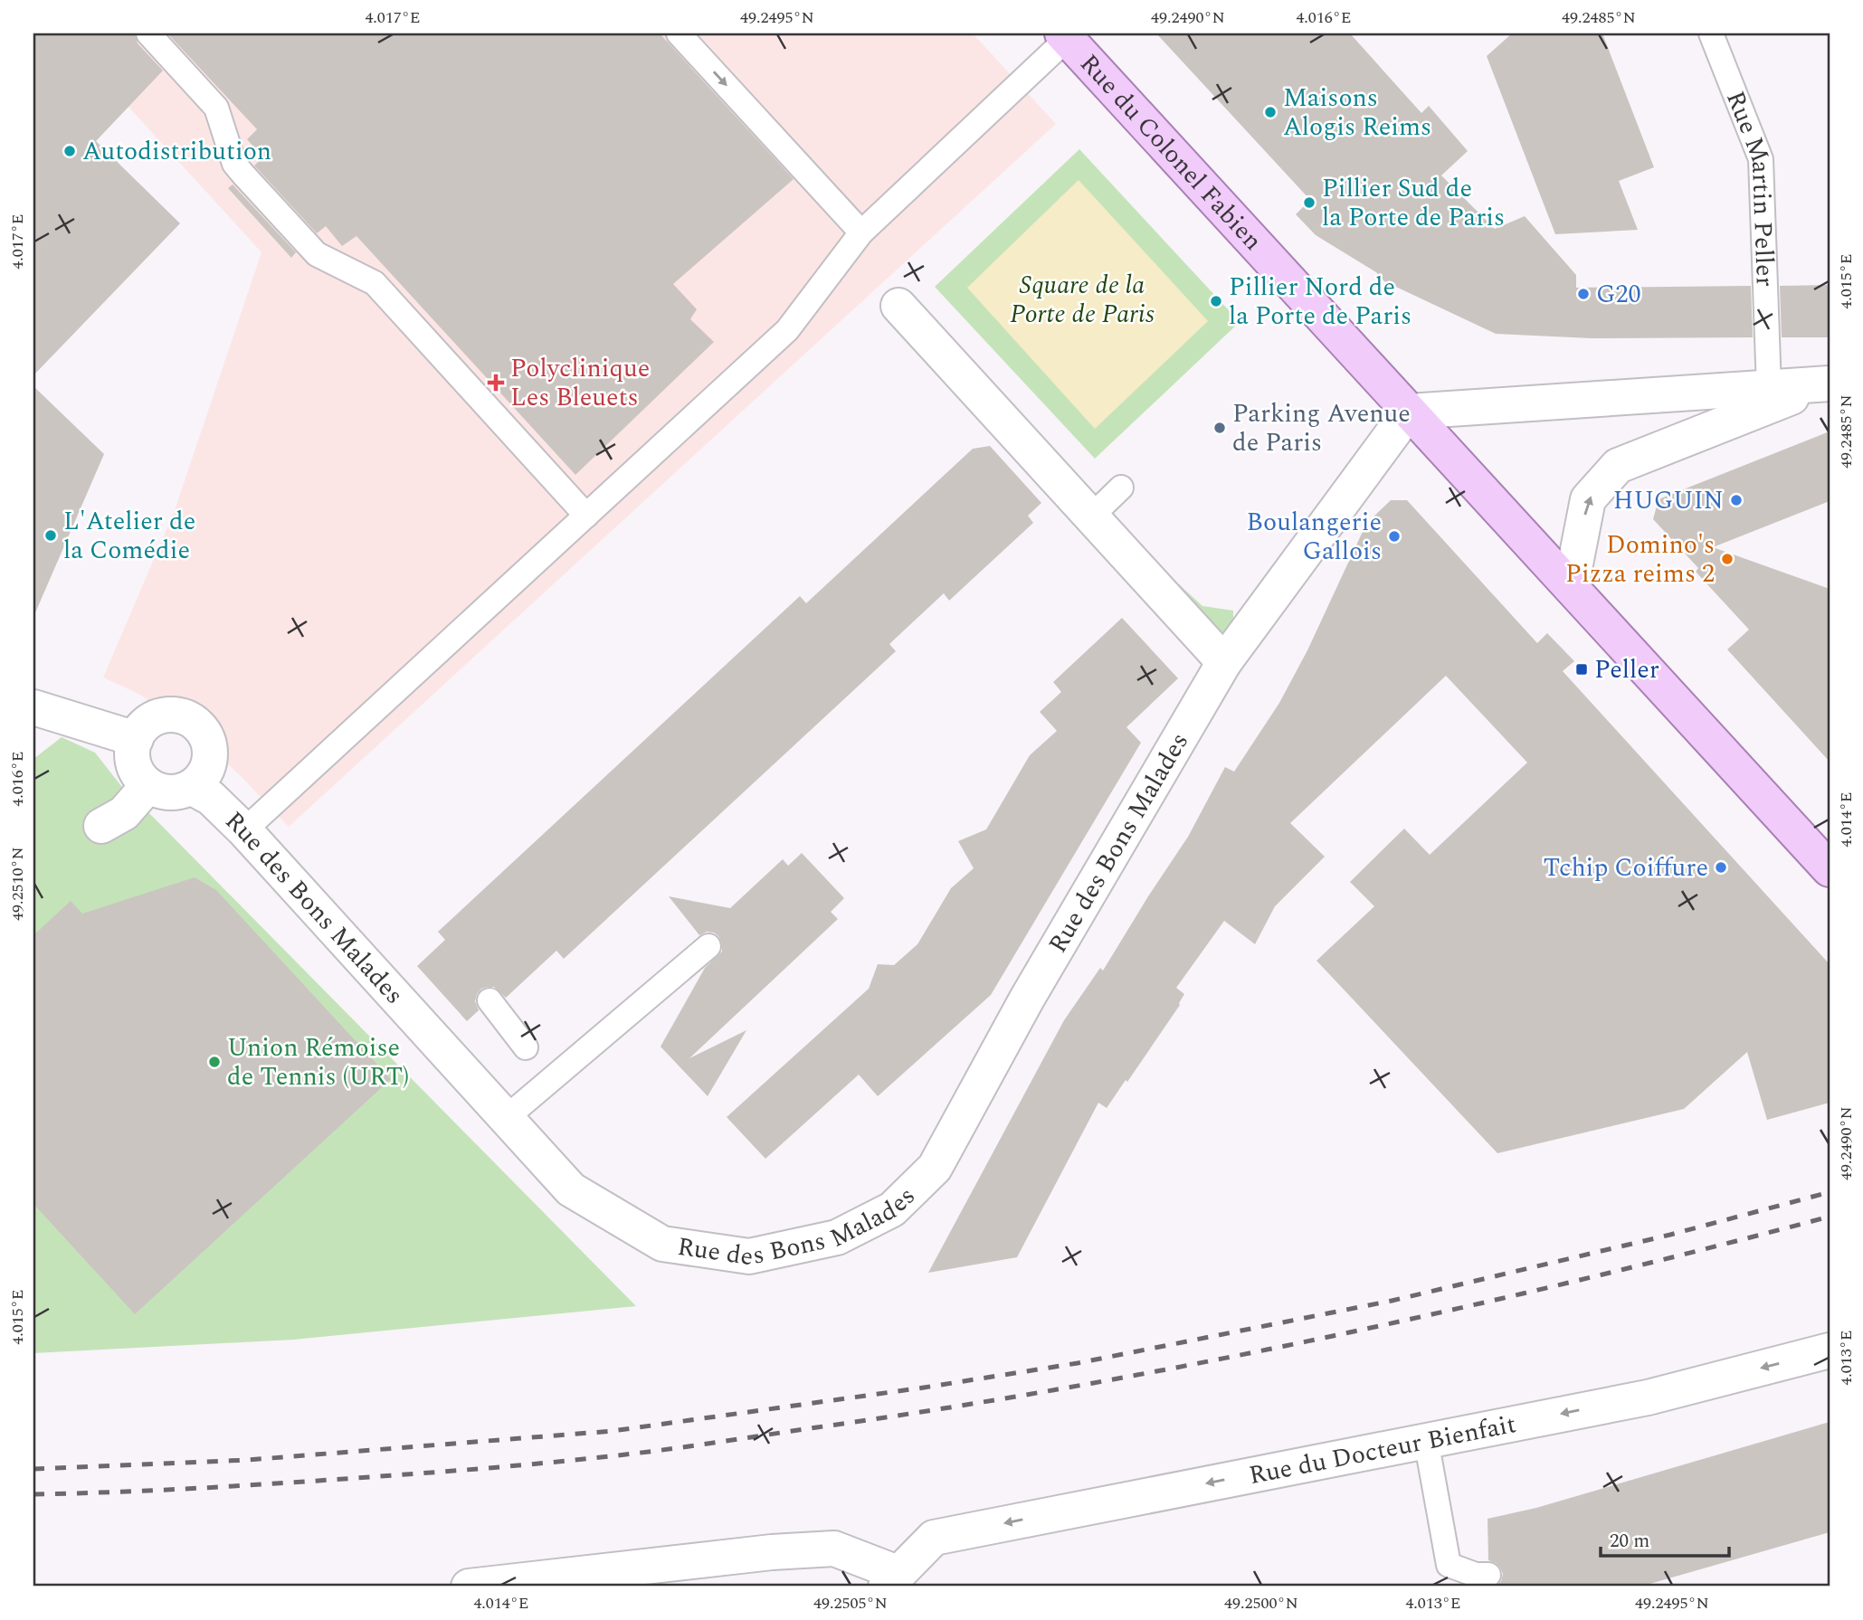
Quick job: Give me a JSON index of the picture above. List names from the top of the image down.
{
  "streets": {
    "main road": ["Rue du Colonel Fabien"],
    "street": ["Rue des Bons Malades", "Rue du Docteur Bienfait"],
    "lane": ["Rue Martin Peller"]
  },
  "crossings": [
    ["Rue du Colonel Fabien", "Rue des Bons Malades"]
  ],
  "one_way": ["Rue du Docteur Bienfait"],
  "parks": ["Square de la Porte de Paris"],
  "places": {
    "other": [
      "Maisons Alogis Reims",
      "Autodistribution",
      "Pillier Sud de la Porte de Paris",
      "G20",
      "Pillier Nord de la Porte de Paris",
      "Parking Avenue de Paris",
      "HUGUIN",
      "L'Atelier de la Comédie",
      "Boulangerie Gallois",
      "Domino's Pizza reims 2",
      "Tchip Coiffure",
      "Union Rémoise de Tennis (URT)"
    ],
    "health": ["Polyclinique Les Bleuets"],
    "transit": ["Peller"]
  },
  "scale_bar": "20 m",
  "coordinates": [
    "4.017°E",
    "49.2495°N",
    "49.2490°N",
    "4.016°E",
    "49.2485°N",
    "4.015°E",
    "4.014°E",
    "49.2510°N",
    "4.013°E",
    "49.2505°N",
    "49.2500°N"
  ]
}
